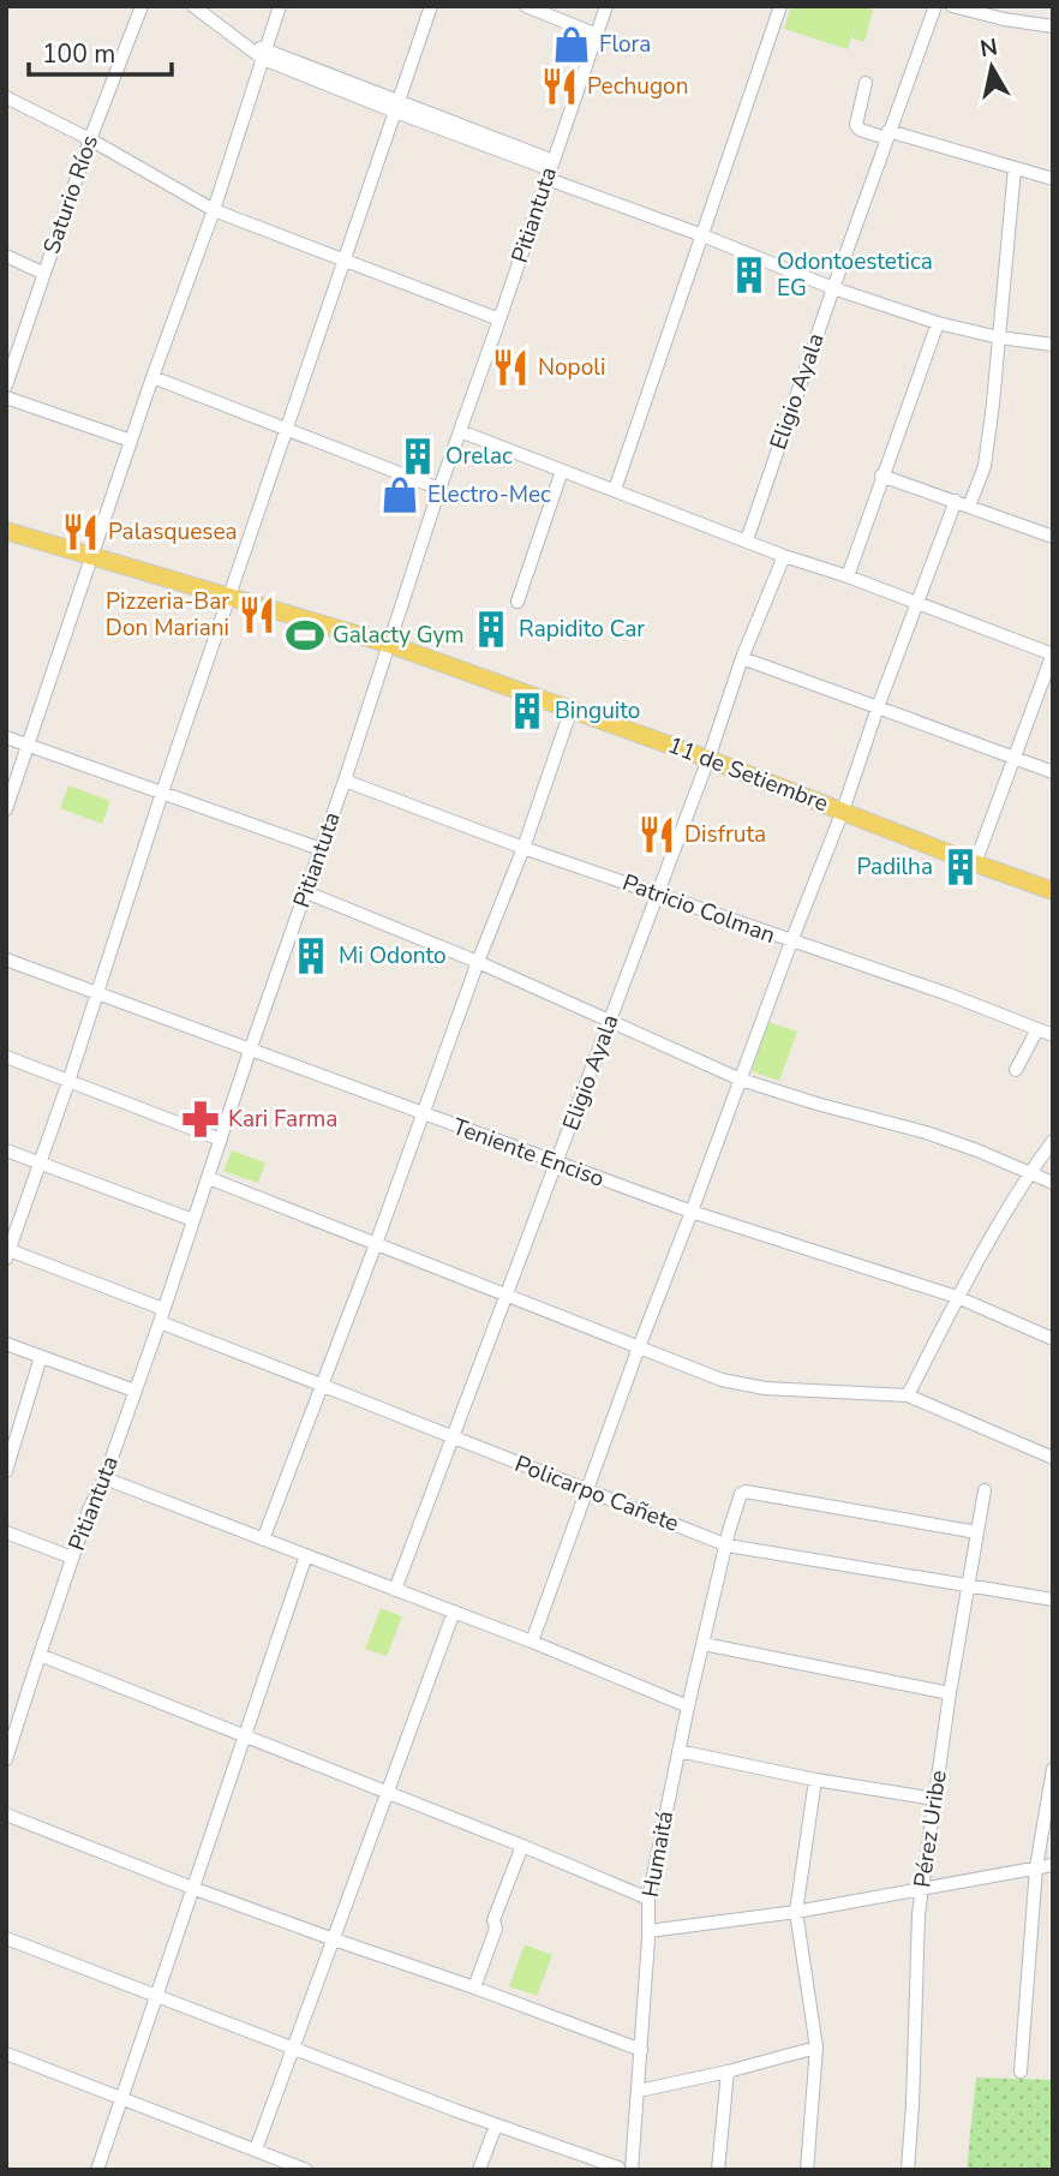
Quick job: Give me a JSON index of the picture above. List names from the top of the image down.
{
  "streets": {
    "main road": ["11 de Setiembre"],
    "street": [
      "Saturio Ríos",
      "Pitiantuta",
      "Eligio Ayala",
      "Patricio Colman",
      "Teniente Enciso",
      "Policarpo Cañete",
      "Pérez Uribe",
      "Humaitá"
    ]
  },
  "crossings": [
    ["Pitiantuta", "11 de Setiembre"],
    ["Pitiantuta", "Patricio Colman"],
    ["Pitiantuta", "Teniente Enciso"],
    ["Pitiantuta", "Policarpo Cañete"],
    ["Eligio Ayala", "11 de Setiembre"],
    ["Eligio Ayala", "Patricio Colman"],
    ["Eligio Ayala", "Teniente Enciso"],
    ["Eligio Ayala", "Policarpo Cañete"],
    ["Policarpo Cañete", "Pérez Uribe"],
    ["Policarpo Cañete", "Humaitá"],
    ["Pérez Uribe", "Humaitá"]
  ],
  "places": {
    "shop": ["Flora", "Electro-Mec"],
    "restaurant": [
      "Pechugon",
      "Nopoli",
      "Palasquesea",
      "Pizzeria-Bar Don Mariani",
      "Disfruta"
    ],
    "building": [
      "Odontoestetica EG",
      "Orelac",
      "Rapidito Car",
      "Binguito",
      "Padilha",
      "Mi Odonto"
    ],
    "sports": ["Galacty Gym"],
    "pharmacy": ["Kari Farma"]
  },
  "scale_bar": "100 m",
  "north": "top"
}
